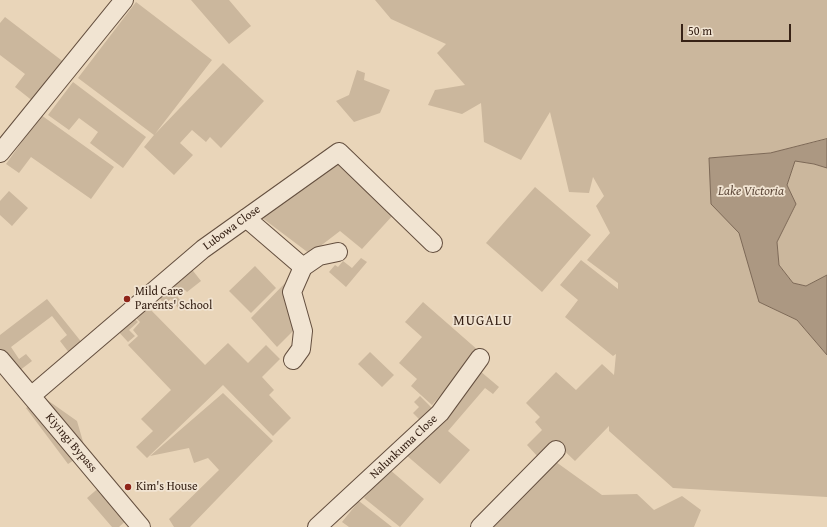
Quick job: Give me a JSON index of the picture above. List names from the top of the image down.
{
  "streets": {
    "street": ["Lubowa Close", "Kiyingi Bypass", "Nalunkuma Close"]
  },
  "crossings": [
    ["Lubowa Close", "Kiyingi Bypass"]
  ],
  "districts": ["MUGALU"],
  "water": ["Lake Victoria"],
  "places": ["Mild Care Parents' School", "Kim's House"],
  "scale_bar": "50 m"
}
